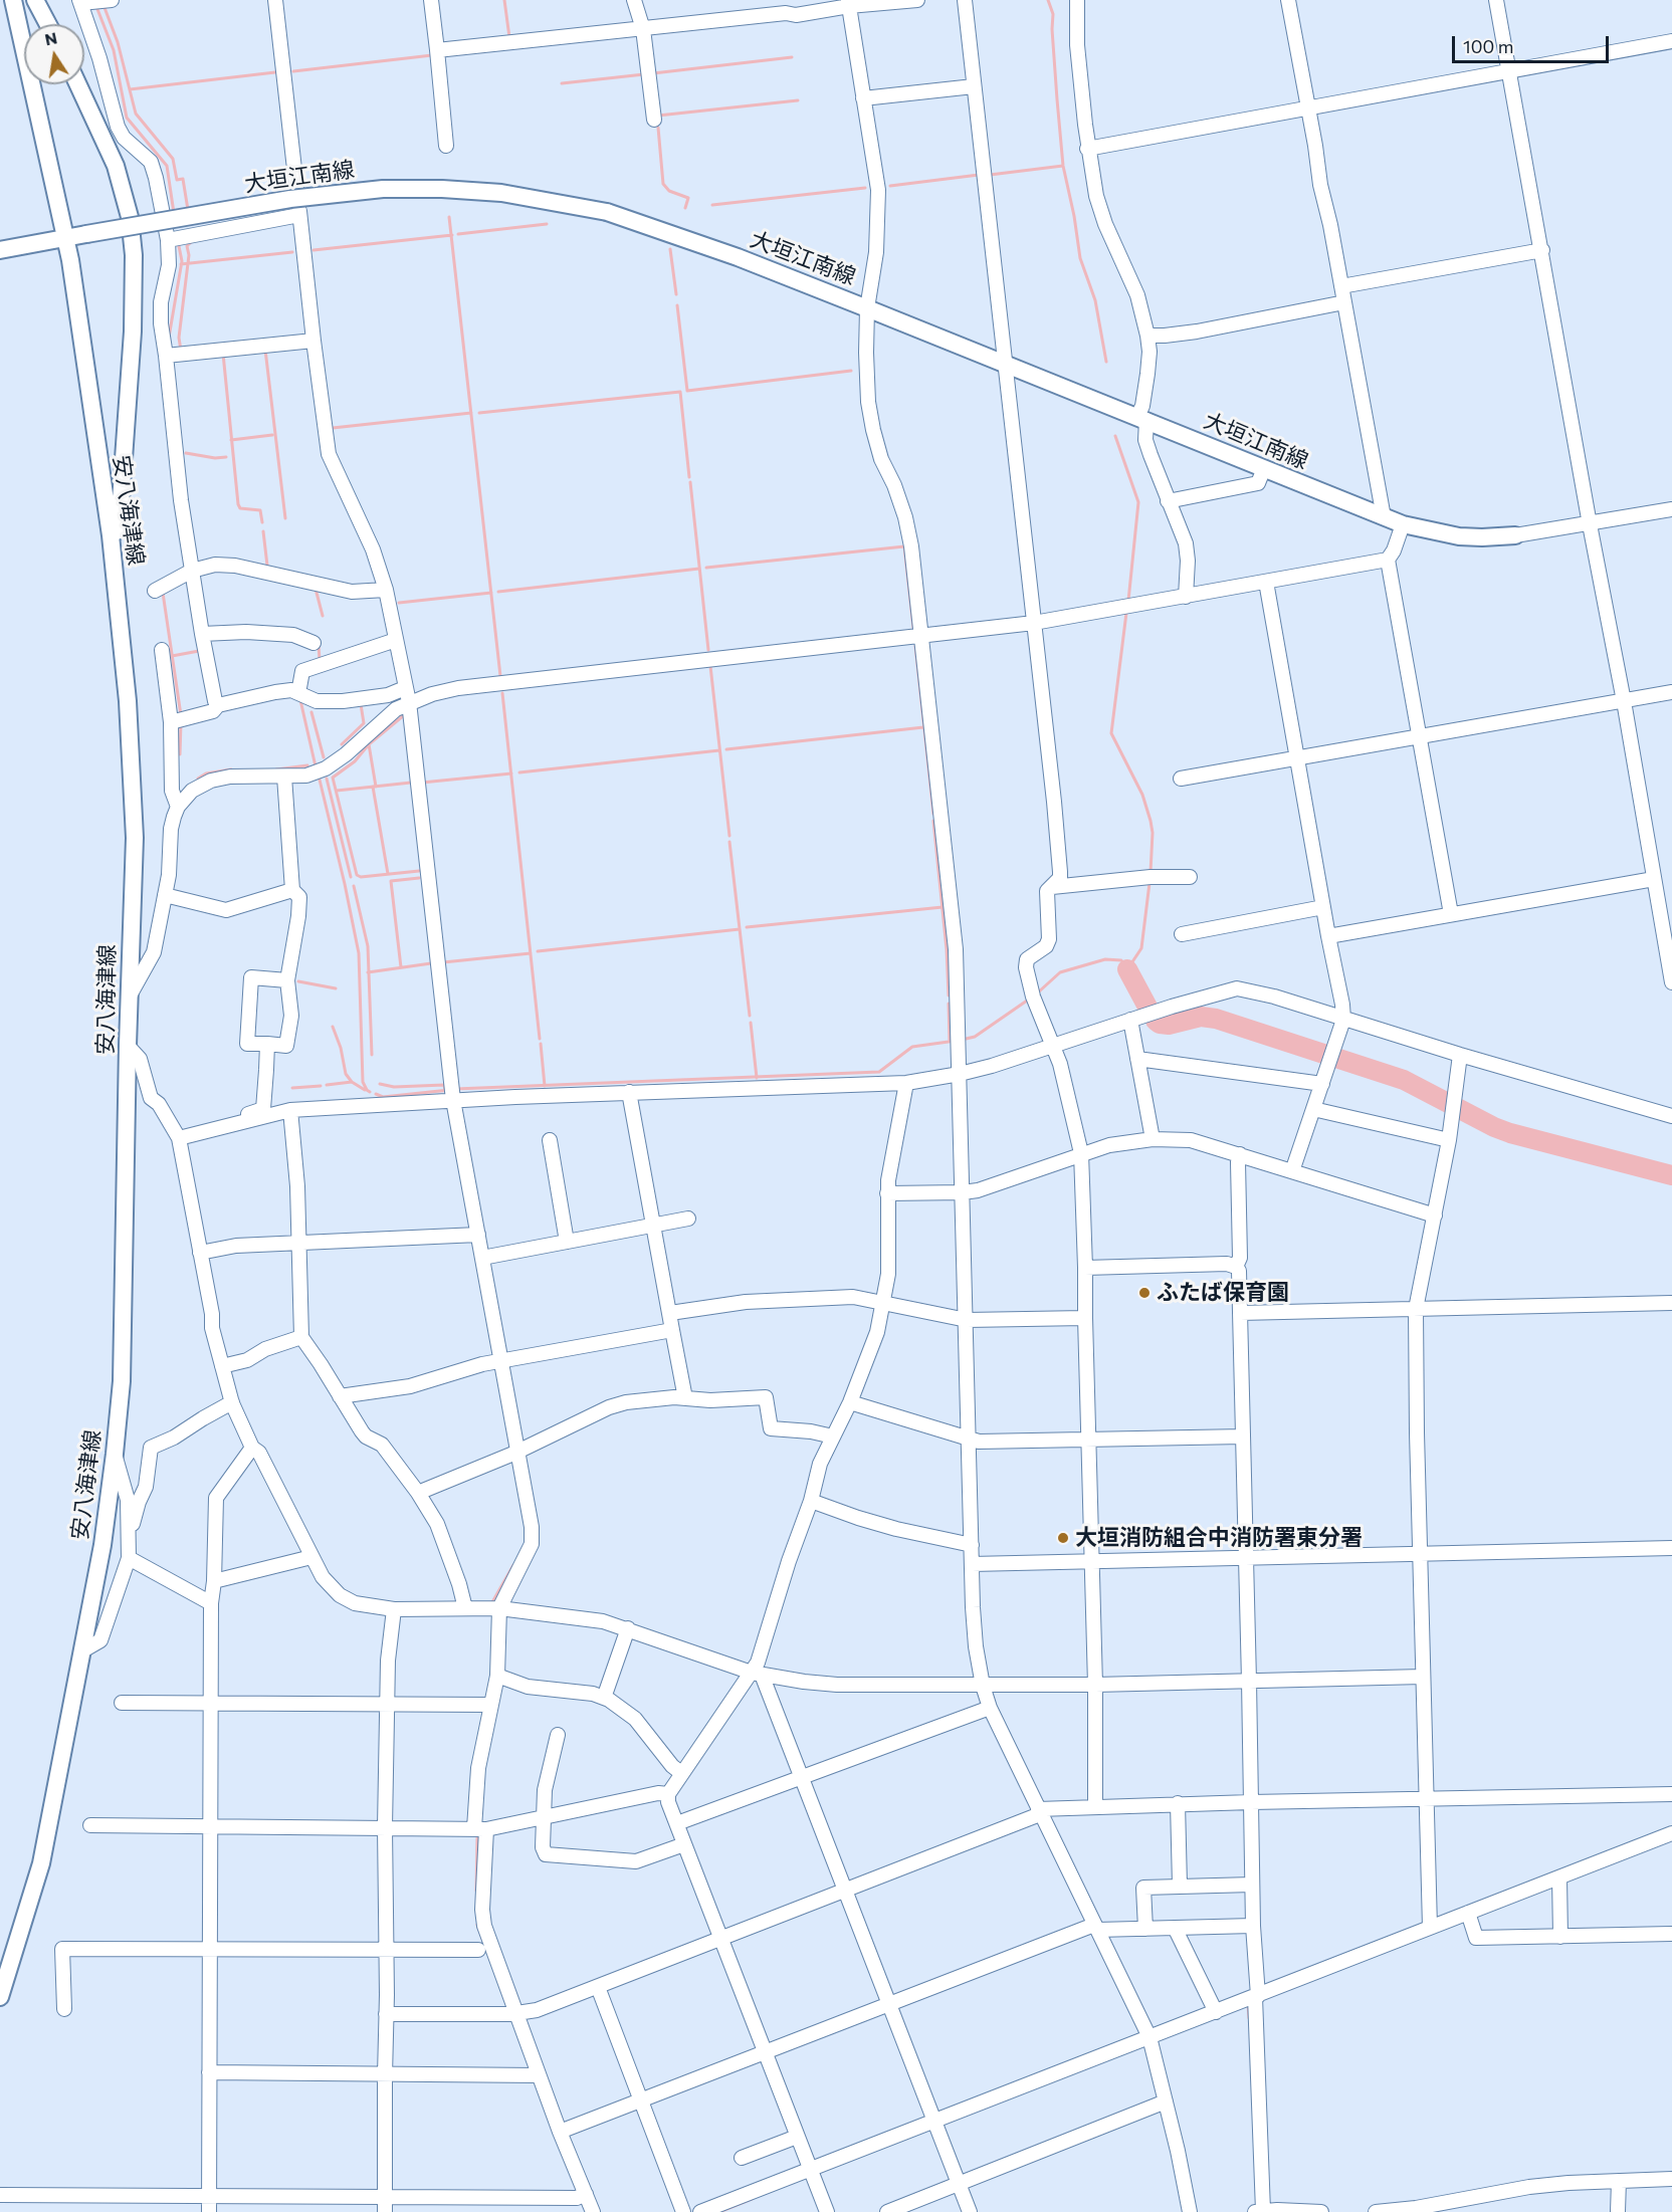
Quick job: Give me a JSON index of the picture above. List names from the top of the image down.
{
  "streets": {
    "main road": ["大垣江南線", "安八海津線"]
  },
  "crossings": [
    ["大垣江南線", "安八海津線"]
  ],
  "places": ["ふたば保育園", "大垣消防組合中消防署東分署"],
  "scale_bar": "100 m",
  "north": "top"
}
